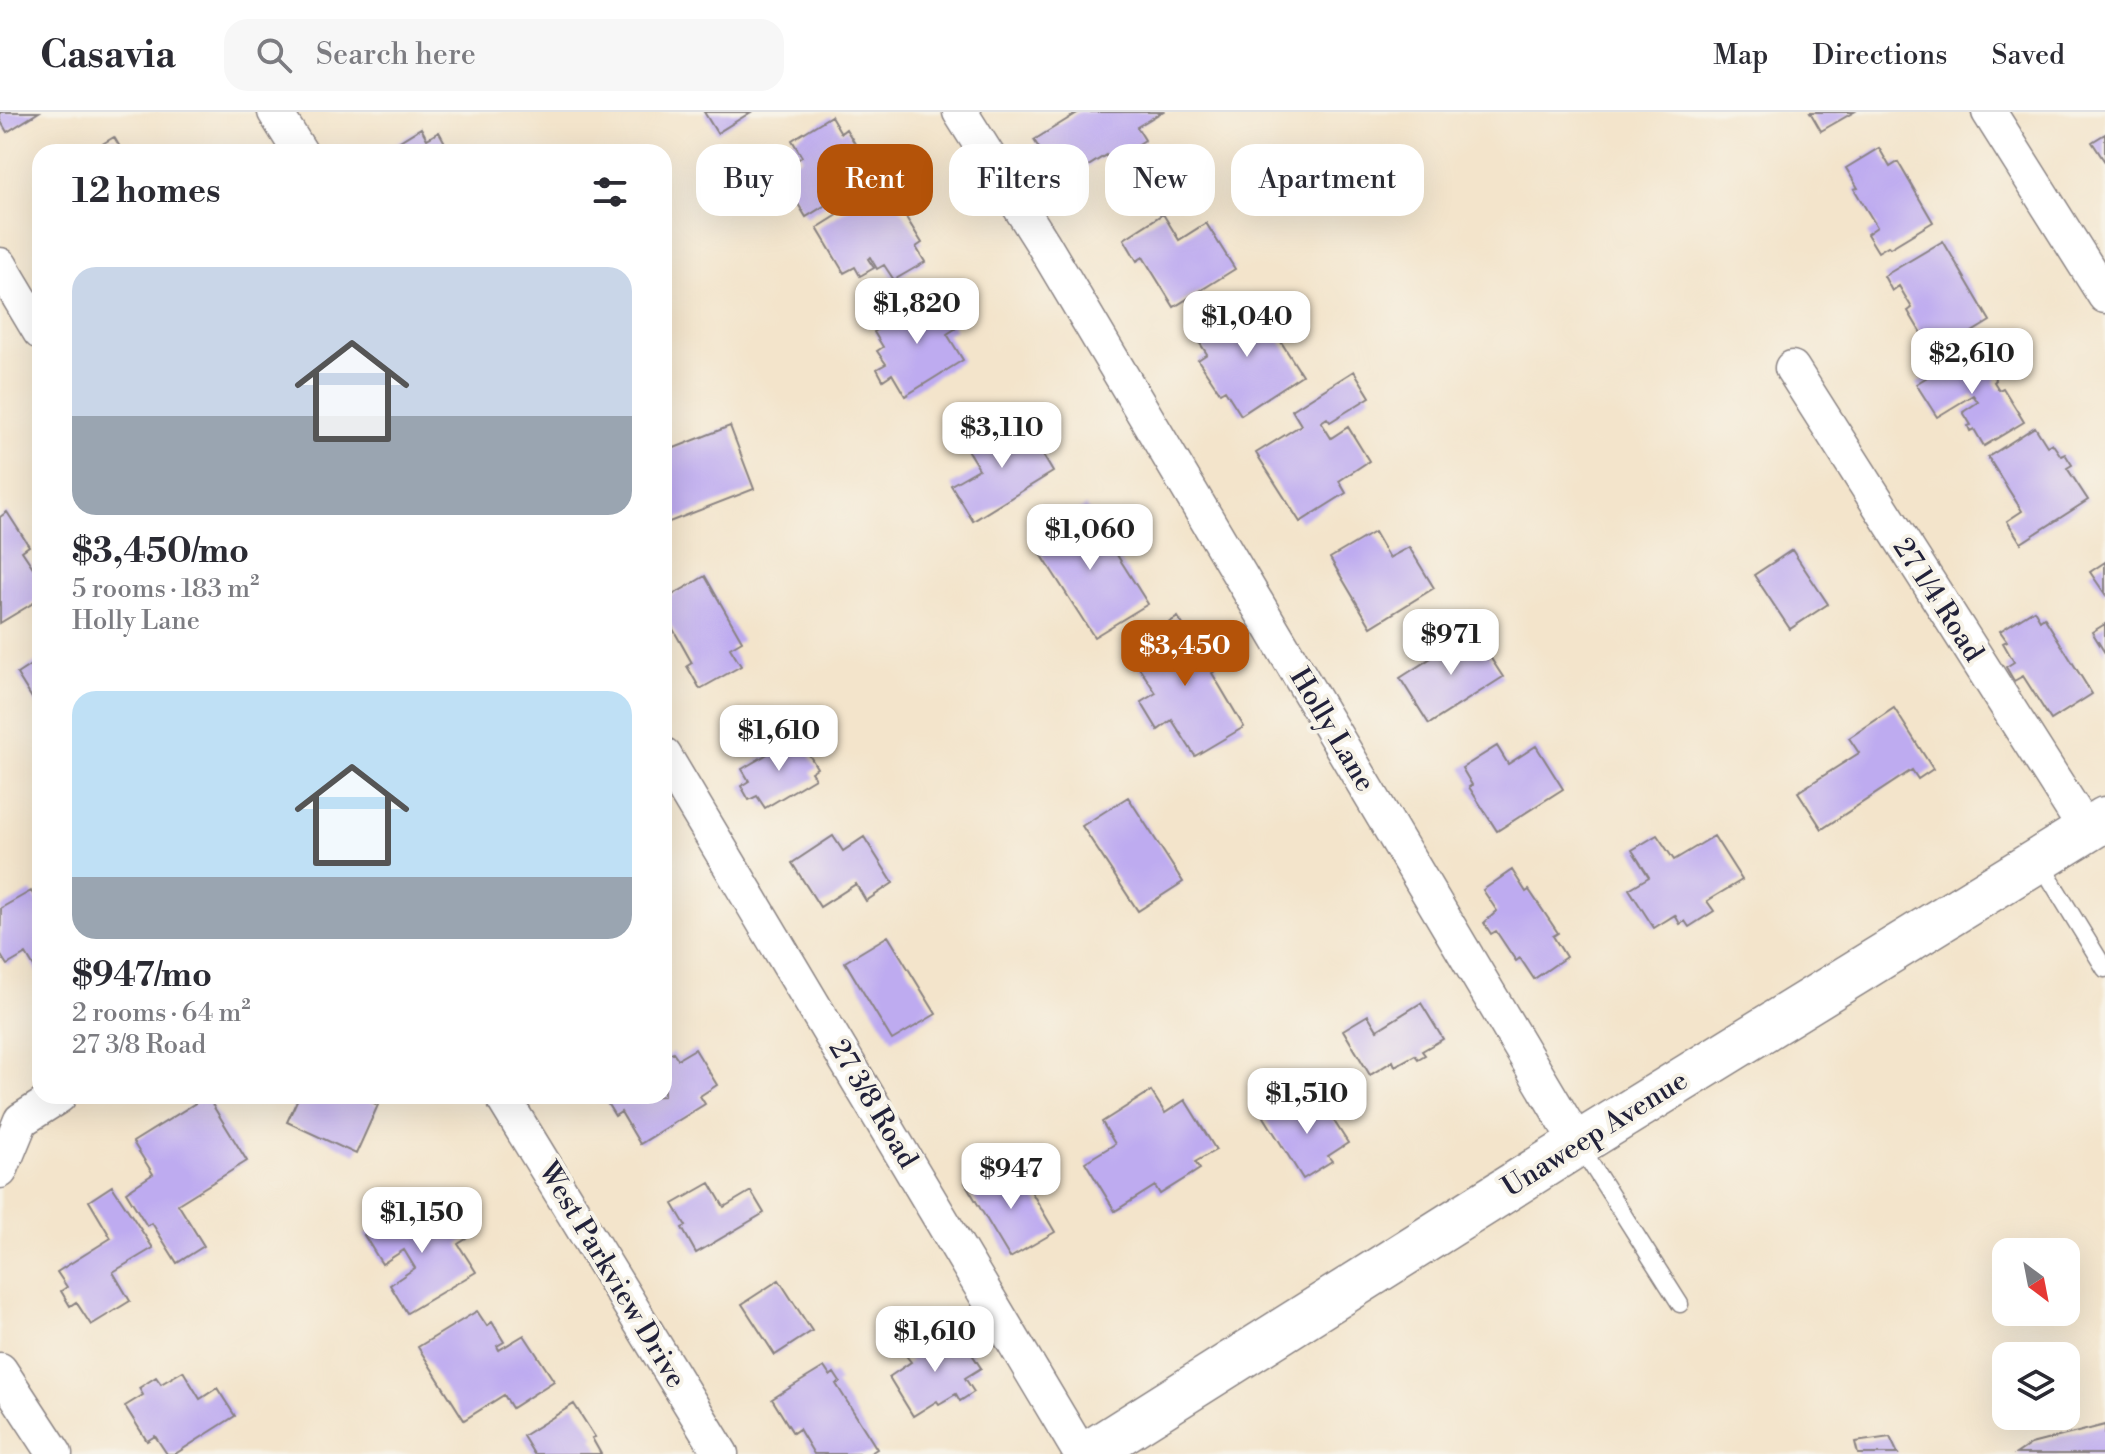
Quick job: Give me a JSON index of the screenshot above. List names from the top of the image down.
{
  "streets": {
    "main road": ["Unaweep Avenue"],
    "street": [
      "27 1/4 Road",
      "Holly Lane",
      "27 3/8 Road",
      "West Parkview Drive"
    ]
  },
  "crossings": [
    ["27 1/4 Road", "Unaweep Avenue"],
    ["Holly Lane", "Unaweep Avenue"],
    ["27 3/8 Road", "Unaweep Avenue"]
  ],
  "north": "bottom right",
  "page": {
    "header": "Casavia",
    "search": "Search here",
    "nav": ["Map", "Directions", "Saved"],
    "chip": [
      "Buy",
      "Rent",
      "Filters",
      "New",
      "Apartment"
    ],
    "heading": "12 homes",
    "list": [
      {
        "name": "$3,450/mo",
        "note": "5 rooms · 183 m² · Holly Lane"
      },
      {
        "name": "$947/mo",
        "note": "2 rooms · 64 m² · 27 3/8 Road"
      }
    ],
    "price": [
      "$1,820",
      "$1,040",
      "$2,610",
      "$3,110",
      "$1,060",
      "$971",
      "$3,450",
      "$1,610",
      "$1,510",
      "$947",
      "$1,150",
      "$1,610"
    ]
  }
}
